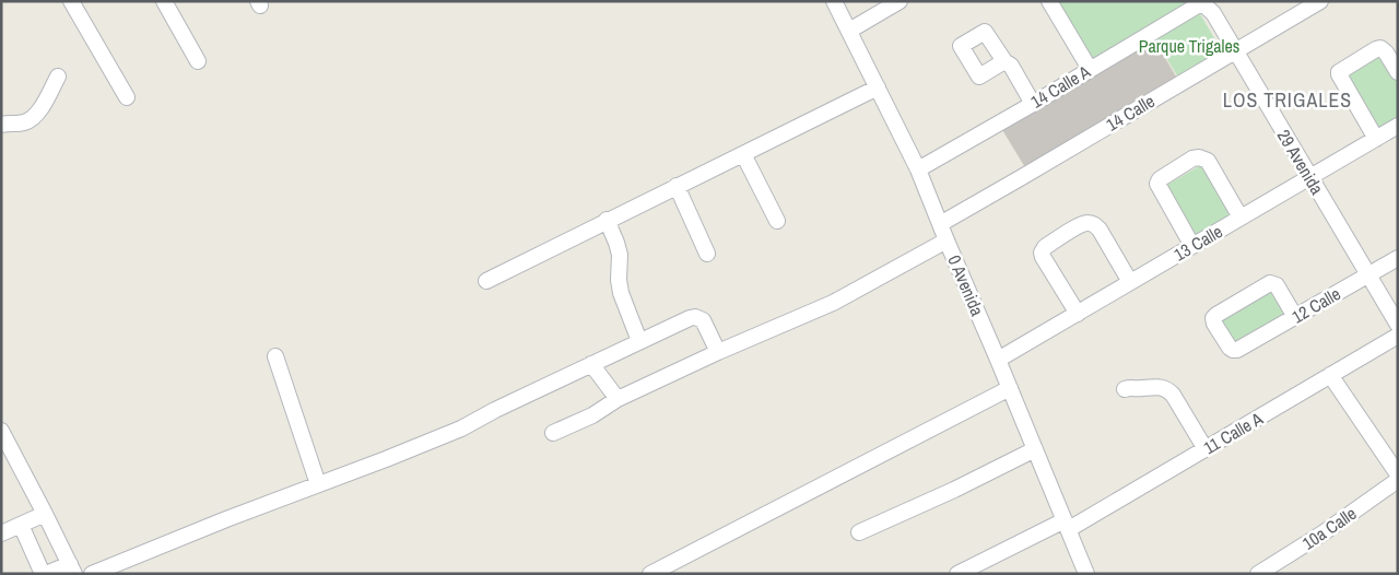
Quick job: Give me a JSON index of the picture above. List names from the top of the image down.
{
  "streets": {
    "street": [
      "14 Calle A",
      "14 Calle",
      "29 Avenida",
      "13 Calle",
      "0 Avenida",
      "12 Calle",
      "11 Calle A",
      "10a Calle"
    ]
  },
  "crossings": [
    ["14 Calle A", "29 Avenida"],
    ["14 Calle A", "0 Avenida"],
    ["14 Calle", "29 Avenida"],
    ["14 Calle", "0 Avenida"],
    ["29 Avenida", "13 Calle"],
    ["29 Avenida", "12 Calle"],
    ["13 Calle", "0 Avenida"],
    ["0 Avenida", "11 Calle A"]
  ],
  "districts": ["LOS TRIGALES"],
  "parks": ["Parque Trigales"]
}
